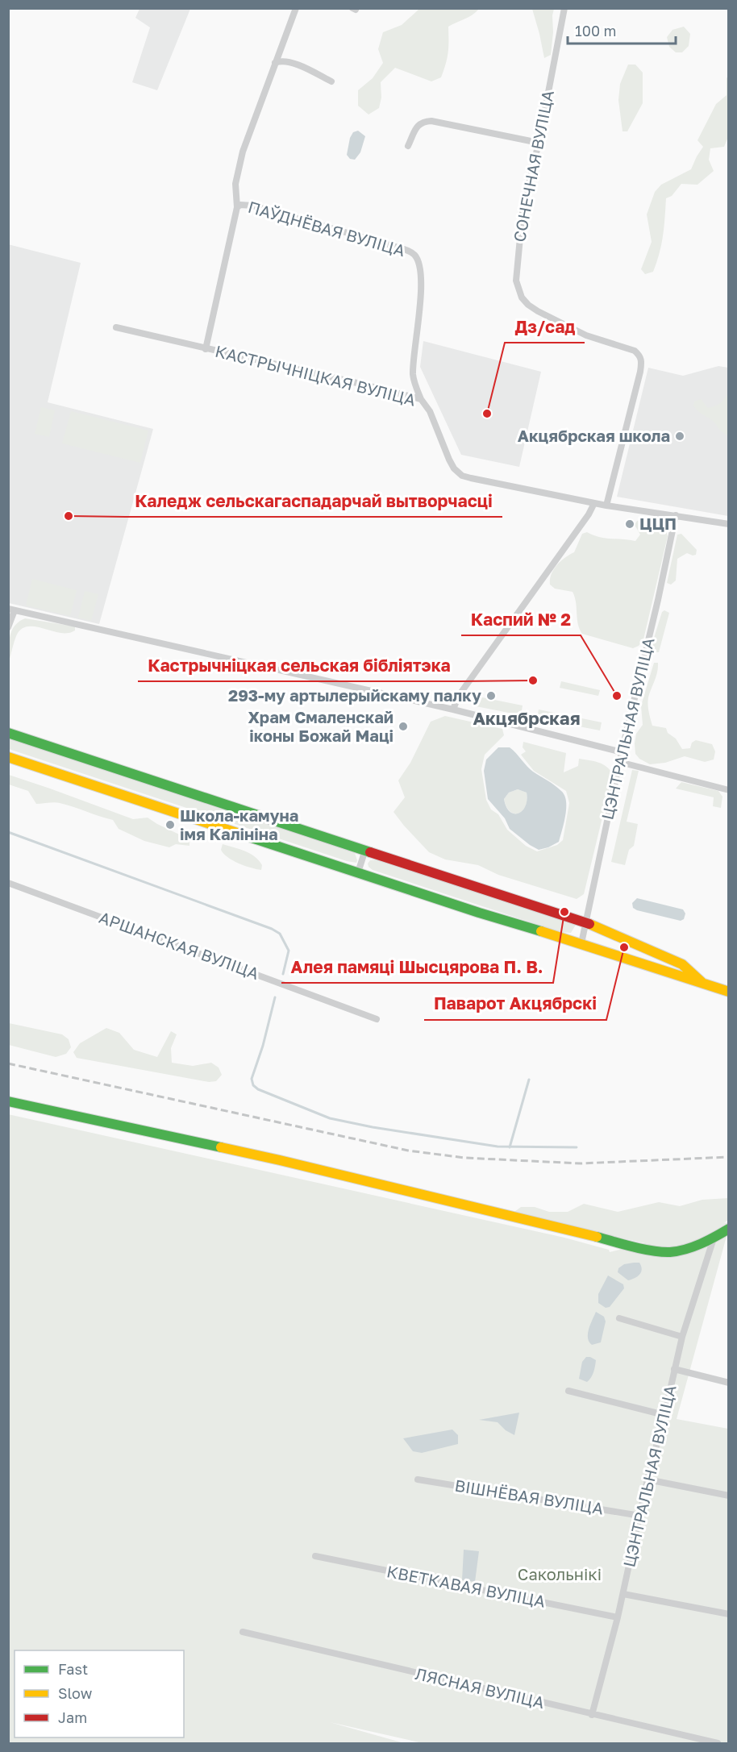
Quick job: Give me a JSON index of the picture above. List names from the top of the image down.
{
  "streets": {
    "street": [
      "СОНЕЧНАЯ ВУЛІЦА",
      "ПАЎДНЁВАЯ ВУЛІЦА",
      "КАСТРЫЧНІЦКАЯ ВУЛІЦА",
      "ЦЭНТРАЛЬНАЯ ВУЛІЦА",
      "АРШАНСКАЯ ВУЛІЦА",
      "ВІШНЁВАЯ ВУЛІЦА",
      "КВЕТКАВАЯ ВУЛІЦА",
      "ЛЯСНАЯ ВУЛІЦА"
    ]
  },
  "crossings": [
    ["СОНЕЧНАЯ ВУЛІЦА", "КАСТРЫЧНІЦКАЯ ВУЛІЦА"],
    ["ПАЎДНЁВАЯ ВУЛІЦА", "КАСТРЫЧНІЦКАЯ ВУЛІЦА"],
    ["КАСТРЫЧНІЦКАЯ ВУЛІЦА", "ЦЭНТРАЛЬНАЯ ВУЛІЦА"],
    ["ЦЭНТРАЛЬНАЯ ВУЛІЦА", "ВІШНЁВАЯ ВУЛІЦА"],
    ["ЦЭНТРАЛЬНАЯ ВУЛІЦА", "КВЕТКАВАЯ ВУЛІЦА"],
    ["ЦЭНТРАЛЬНАЯ ВУЛІЦА", "ЛЯСНАЯ ВУЛІЦА"]
  ],
  "districts": ["Акцябрская"],
  "parks": ["Сакольнікі"],
  "places": [
    "Дз/сад",
    "Акцябрская школа",
    "Каледж сельскагаспадарчай вытворчасці",
    "ЦЦП",
    "Кастрычніцкая сельская бібліятэка",
    "293-му артылерыйскаму палку",
    "Каспий № 2",
    "Храм Смаленскай іконы Божай Маці",
    "Школа-камуна імя Калініна",
    "Алея памяці Шысцярова П. В.",
    "Паварот Акцябрскі"
  ],
  "legend": ["Fast", "Slow", "Jam"],
  "scale_bar": "100 m"
}
